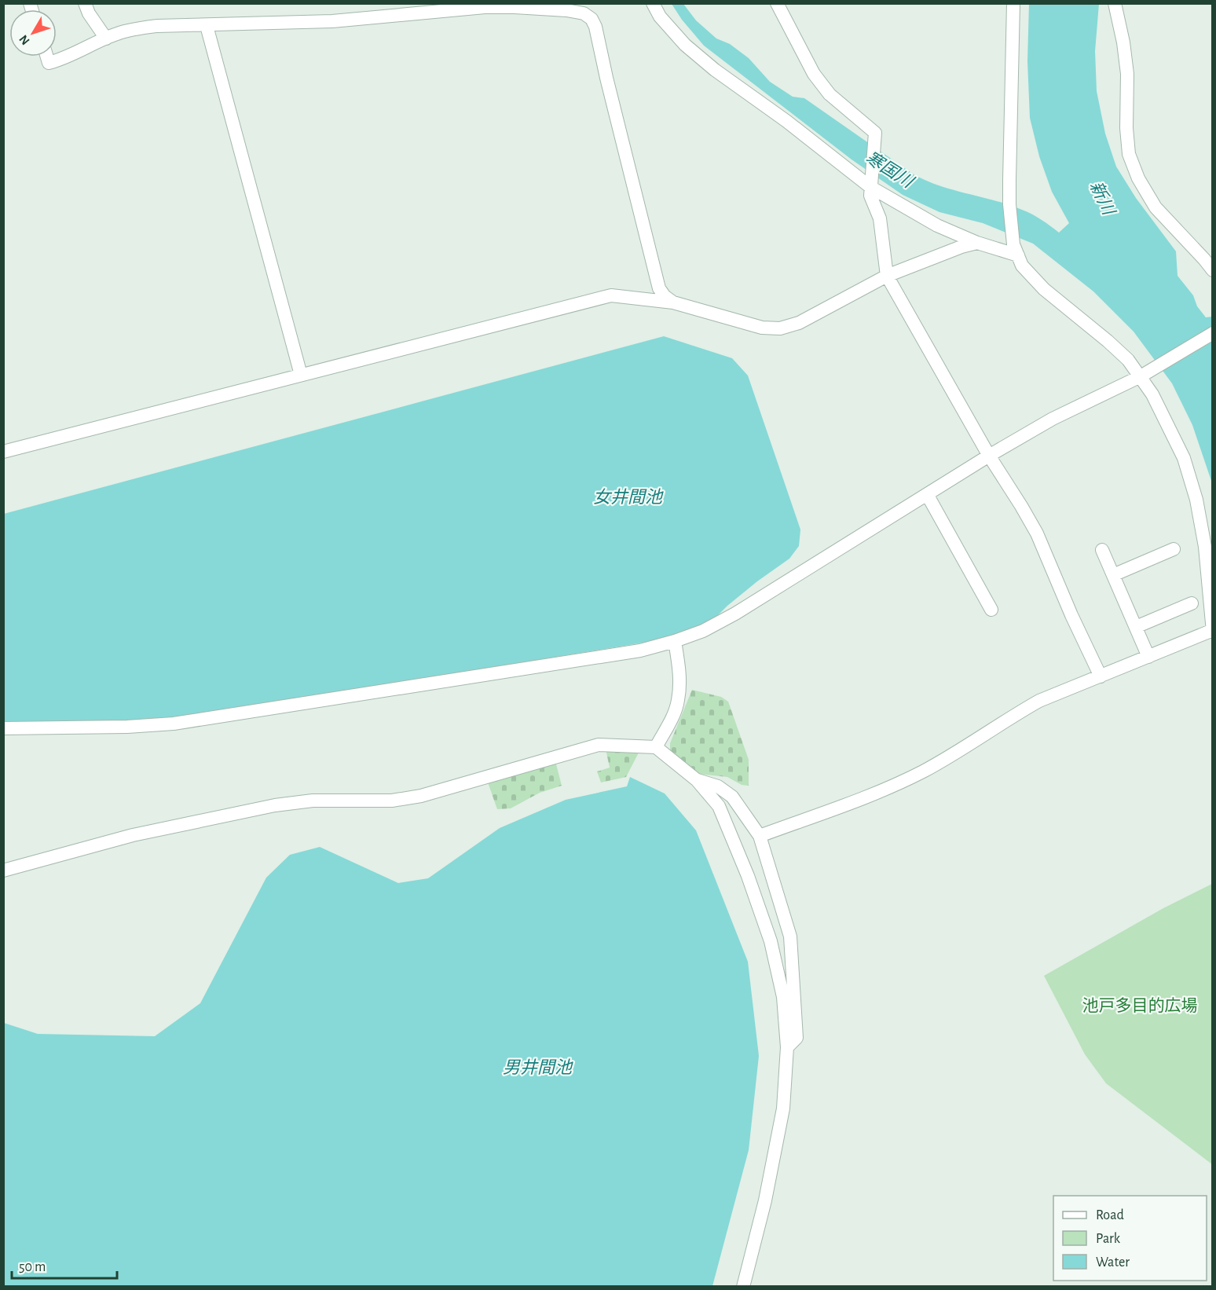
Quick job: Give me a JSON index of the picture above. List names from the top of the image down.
{
  "water": [
    "寒国川",
    "新川",
    "女井間池",
    "男井間池"
  ],
  "parks": ["池戸多目的広場"],
  "legend": ["Road", "Park", "Water"],
  "scale_bar": "50 m",
  "north": "bottom left"
}
